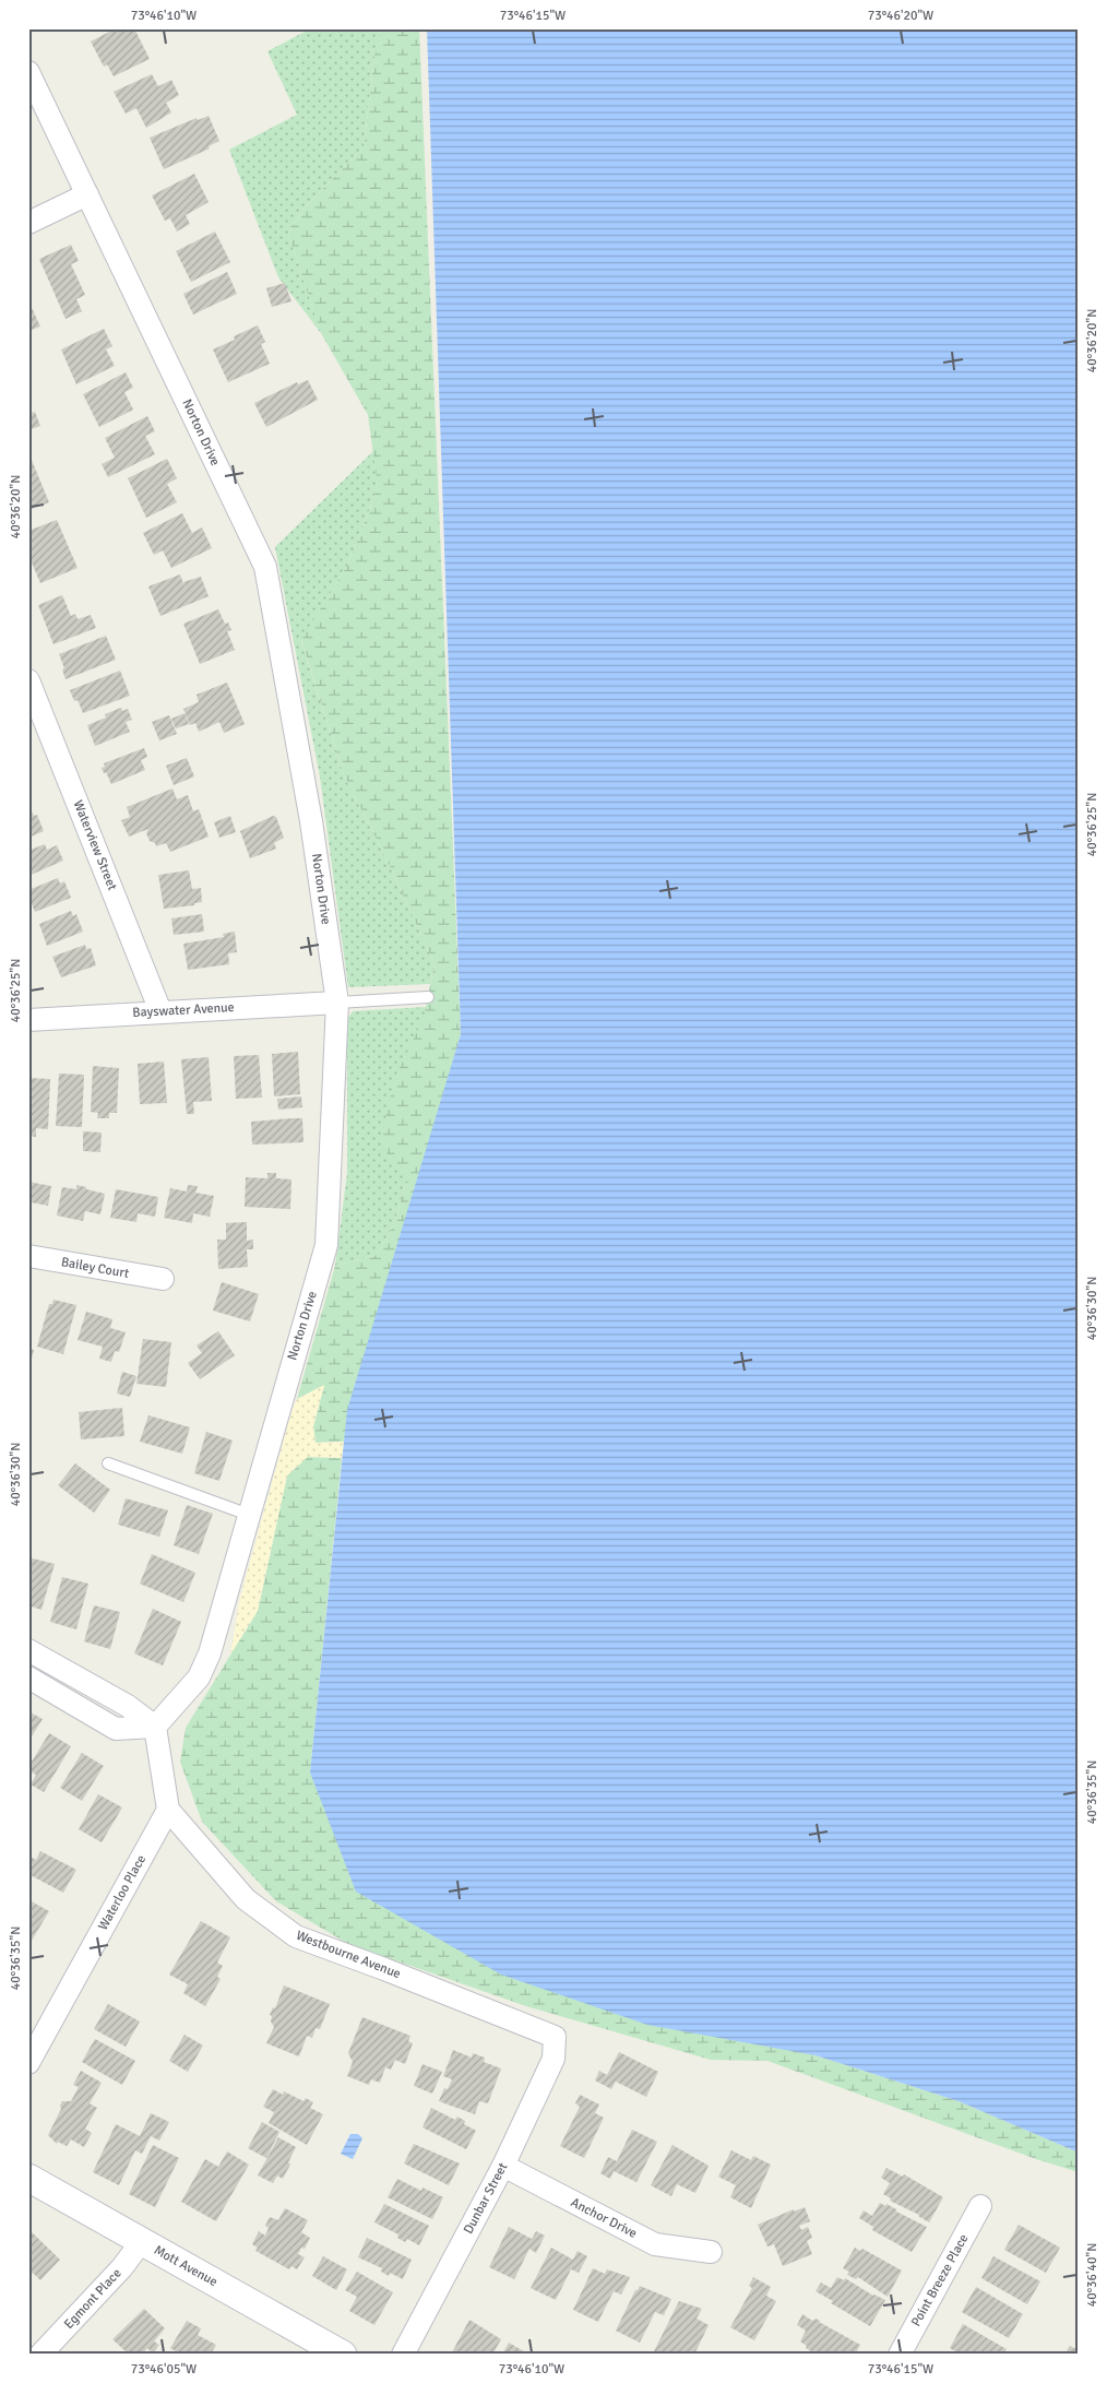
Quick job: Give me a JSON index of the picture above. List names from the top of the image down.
{
  "streets": {
    "street": [
      "Norton Drive",
      "Waterview Street",
      "Bayswater Avenue",
      "Bailey Court",
      "Waterloo Place",
      "Westbourne Avenue",
      "Dunbar Street",
      "Anchor Drive",
      "Mott Avenue",
      "Point Breeze Place",
      "Egmont Place"
    ]
  },
  "crossings": [
    ["Norton Drive", "Bayswater Avenue"],
    ["Waterview Street", "Bayswater Avenue"],
    ["Waterloo Place", "Westbourne Avenue"],
    ["Westbourne Avenue", "Dunbar Street"],
    ["Dunbar Street", "Anchor Drive"],
    ["Mott Avenue", "Egmont Place"]
  ],
  "coordinates": [
    "73°46'10\"W",
    "73°46'15\"W",
    "73°46'20\"W",
    "40°36'20\"N",
    "40°36'25\"N",
    "40°36'30\"N",
    "40°36'35\"N",
    "40°36'40\"N",
    "73°46'05\"W"
  ]
}
